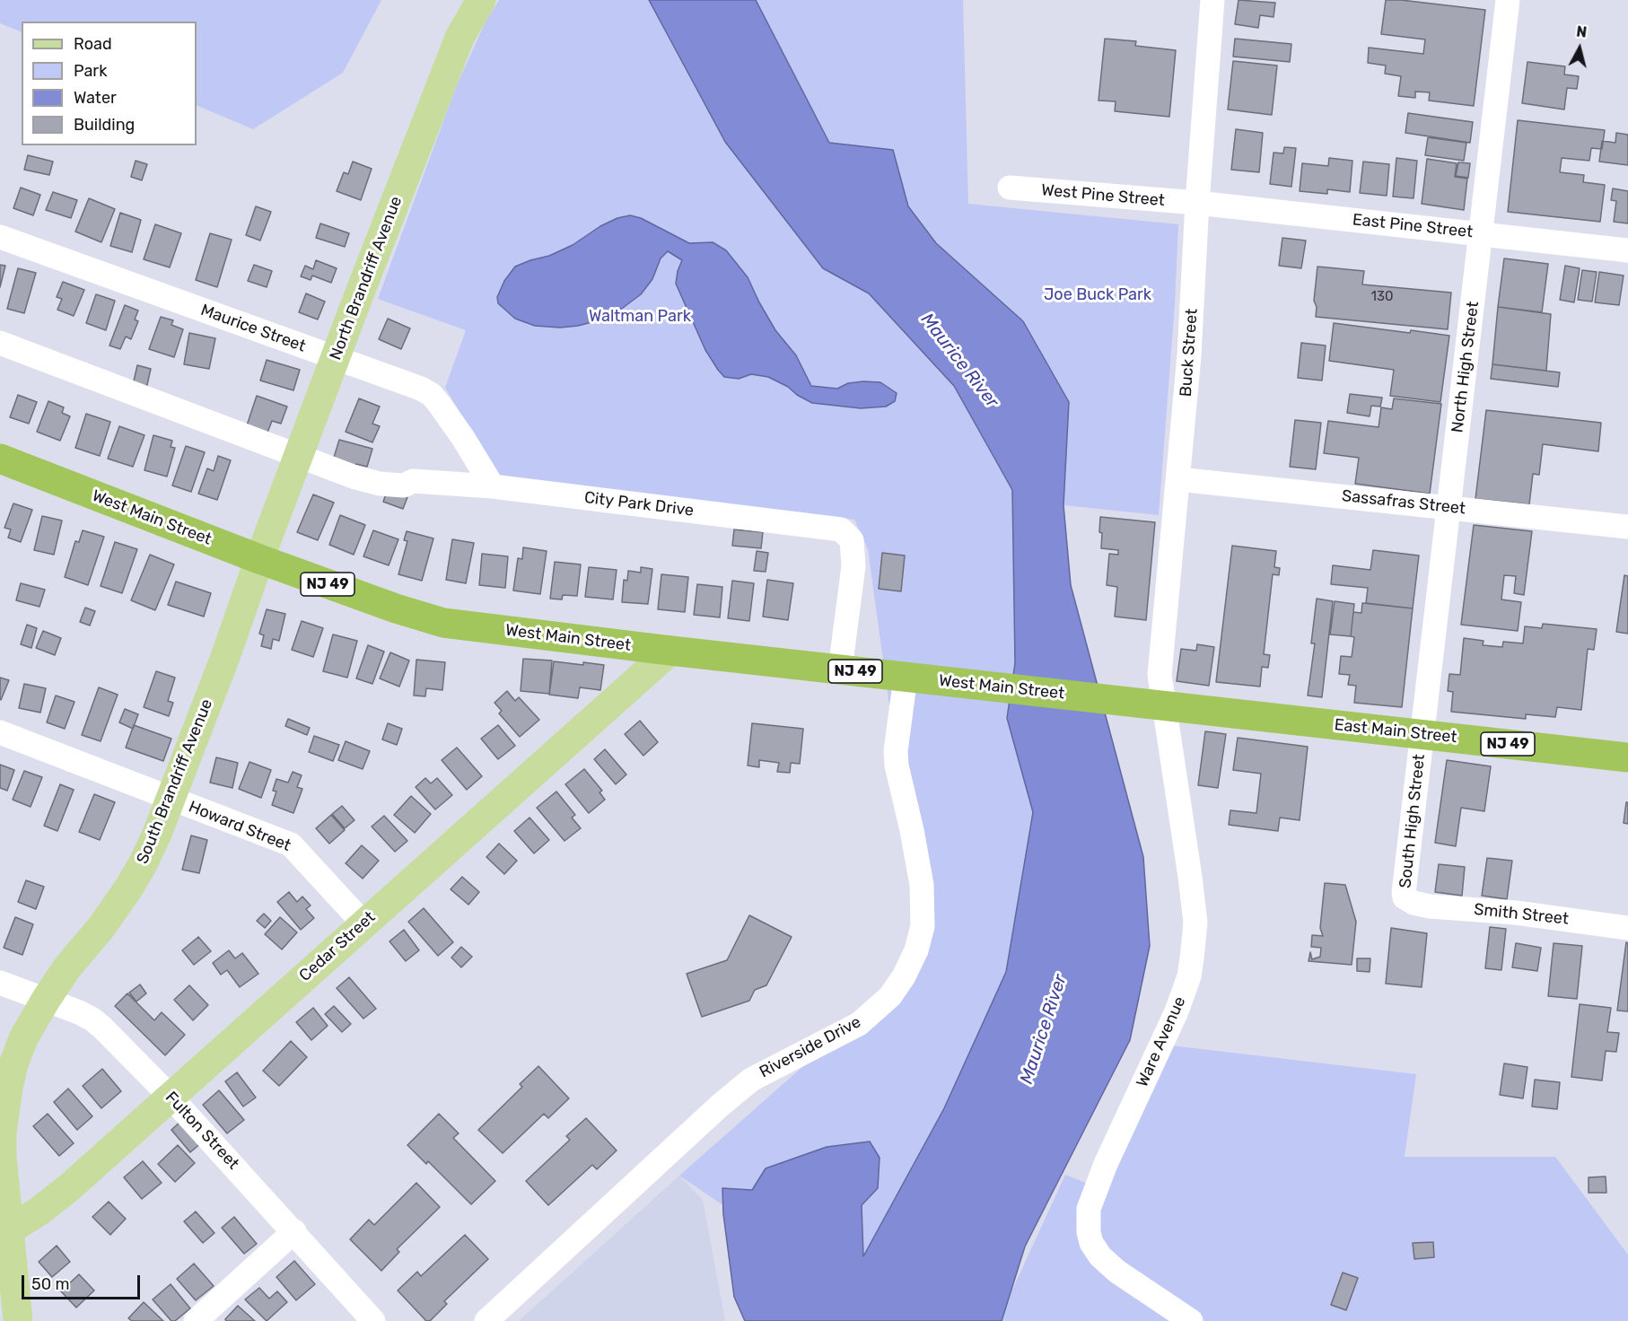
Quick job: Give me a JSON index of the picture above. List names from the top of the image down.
{
  "streets": {
    "highway": ["West Main Street", "NJ 49", "East Main Street"],
    "main road": ["North Brandriff Avenue", "South Brandriff Avenue", "Cedar Street"],
    "street": [
      "West Pine Street",
      "East Pine Street",
      "Maurice Street",
      "Buck Street",
      "North High Street",
      "Sassafras Street",
      "City Park Drive",
      "South High Street",
      "Howard Street",
      "Smith Street",
      "Ware Avenue",
      "Riverside Drive",
      "Fulton Street"
    ]
  },
  "crossings": [
    ["West Pine Street", "East Pine Street"],
    ["West Pine Street", "Buck Street"],
    ["East Pine Street", "Buck Street"],
    ["East Pine Street", "North High Street"],
    ["North Brandriff Avenue", "Maurice Street"],
    ["North Brandriff Avenue", "City Park Drive"],
    ["North Brandriff Avenue", "West Main Street"],
    ["North Brandriff Avenue", "South Brandriff Avenue"],
    ["Maurice Street", "City Park Drive"],
    ["Buck Street", "Sassafras Street"],
    ["Buck Street", "West Main Street"],
    ["Buck Street", "East Main Street"],
    ["Buck Street", "Ware Avenue"],
    ["North High Street", "Sassafras Street"],
    ["North High Street", "East Main Street"],
    ["North High Street", "South High Street"],
    ["City Park Drive", "West Main Street"],
    ["West Main Street", "East Main Street"],
    ["West Main Street", "South Brandriff Avenue"],
    ["West Main Street", "Cedar Street"],
    ["West Main Street", "Ware Avenue"],
    ["West Main Street", "Riverside Drive"],
    ["East Main Street", "South High Street"],
    ["East Main Street", "Ware Avenue"],
    ["South Brandriff Avenue", "Howard Street"],
    ["South Brandriff Avenue", "Cedar Street"],
    ["South Brandriff Avenue", "Fulton Street"],
    ["South High Street", "Smith Street"],
    ["Howard Street", "Cedar Street"],
    ["Cedar Street", "Fulton Street"]
  ],
  "water": ["Maurice River"],
  "parks": ["Joe Buck Park", "Waltman Park"],
  "house_numbers": ["130"],
  "legend": [
    "Road",
    "Park",
    "Water",
    "Building"
  ],
  "scale_bar": "50 m",
  "north": "top"
}
